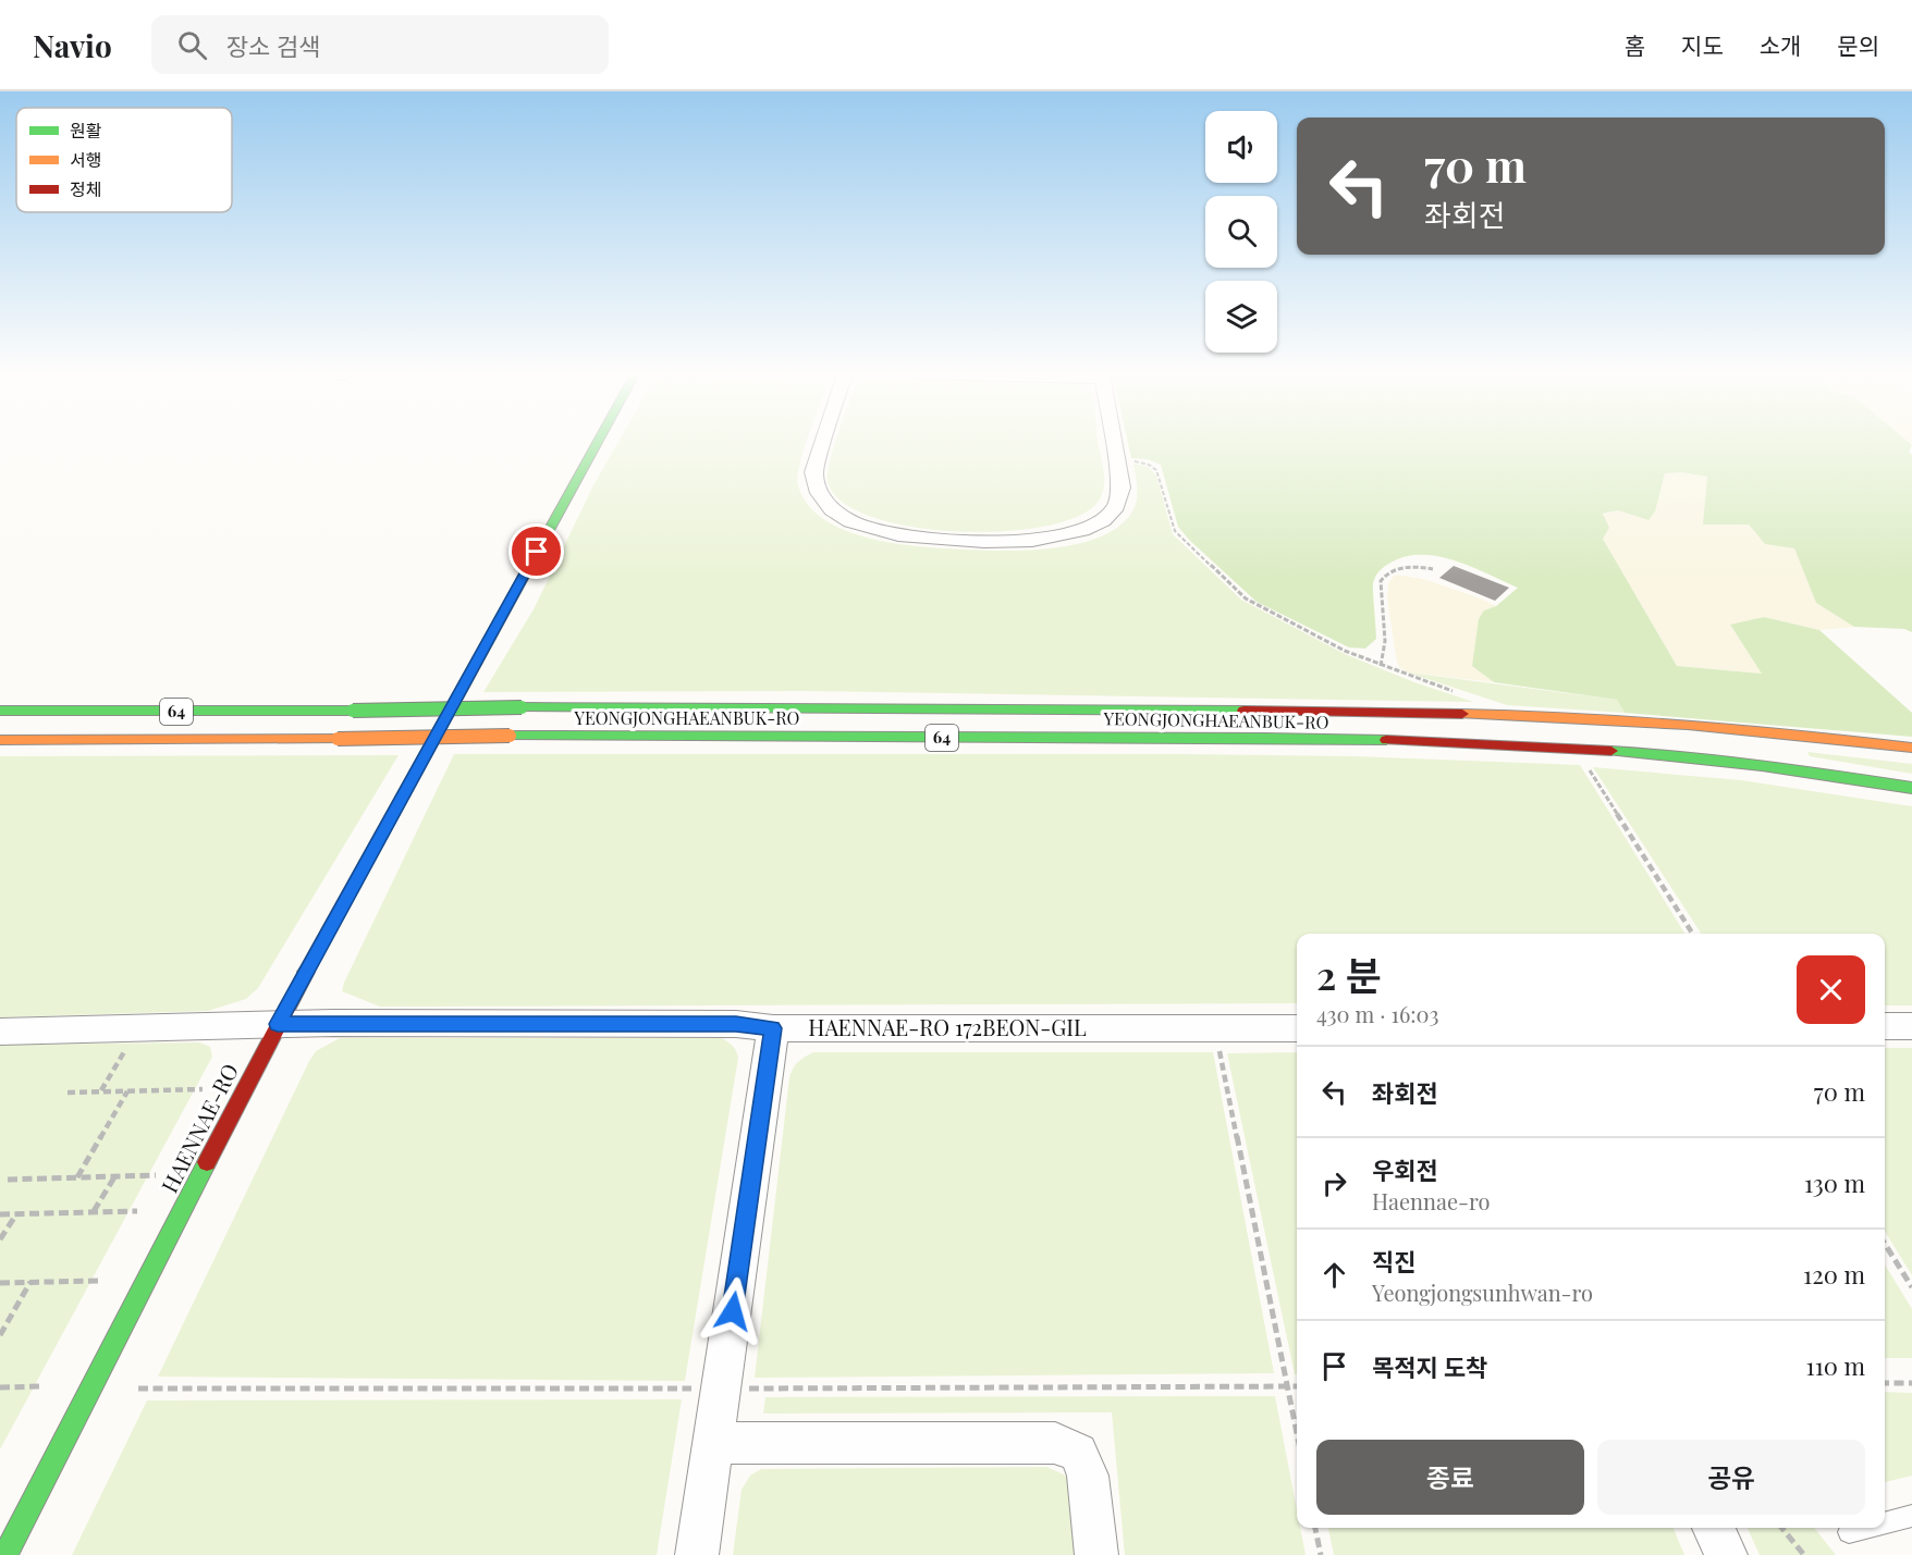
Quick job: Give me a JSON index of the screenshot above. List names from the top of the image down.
{
  "streets": {
    "main road": ["64", "YEONGJONGHAEANBUK-RO", "HAENNAE-RO"],
    "street": ["HAENNAE-RO 172BEON-GIL"]
  },
  "crossings": [
    ["HAENNAE-RO 172BEON-GIL", "HAENNAE-RO"]
  ],
  "legend": ["원활", "서행", "정체"],
  "page": {
    "header": "Navio",
    "search": "장소 검색",
    "nav": [
      "홈",
      "지도",
      "소개",
      "문의"
    ],
    "turn": ["70 m", "좌회전"],
    "heading": ["2 분", "430 m · 16:03"],
    "list": [
      {
        "name": "좌회전",
        "value": "70 m"
      },
      {
        "name": "우회전",
        "note": "Haennae-ro",
        "value": "130 m"
      },
      {
        "name": "직진",
        "note": "Yeongjongsunhwan-ro",
        "value": "120 m"
      },
      {
        "name": "목적지 도착",
        "value": "110 m"
      }
    ],
    "buttons": ["종료", "공유"]
  }
}
